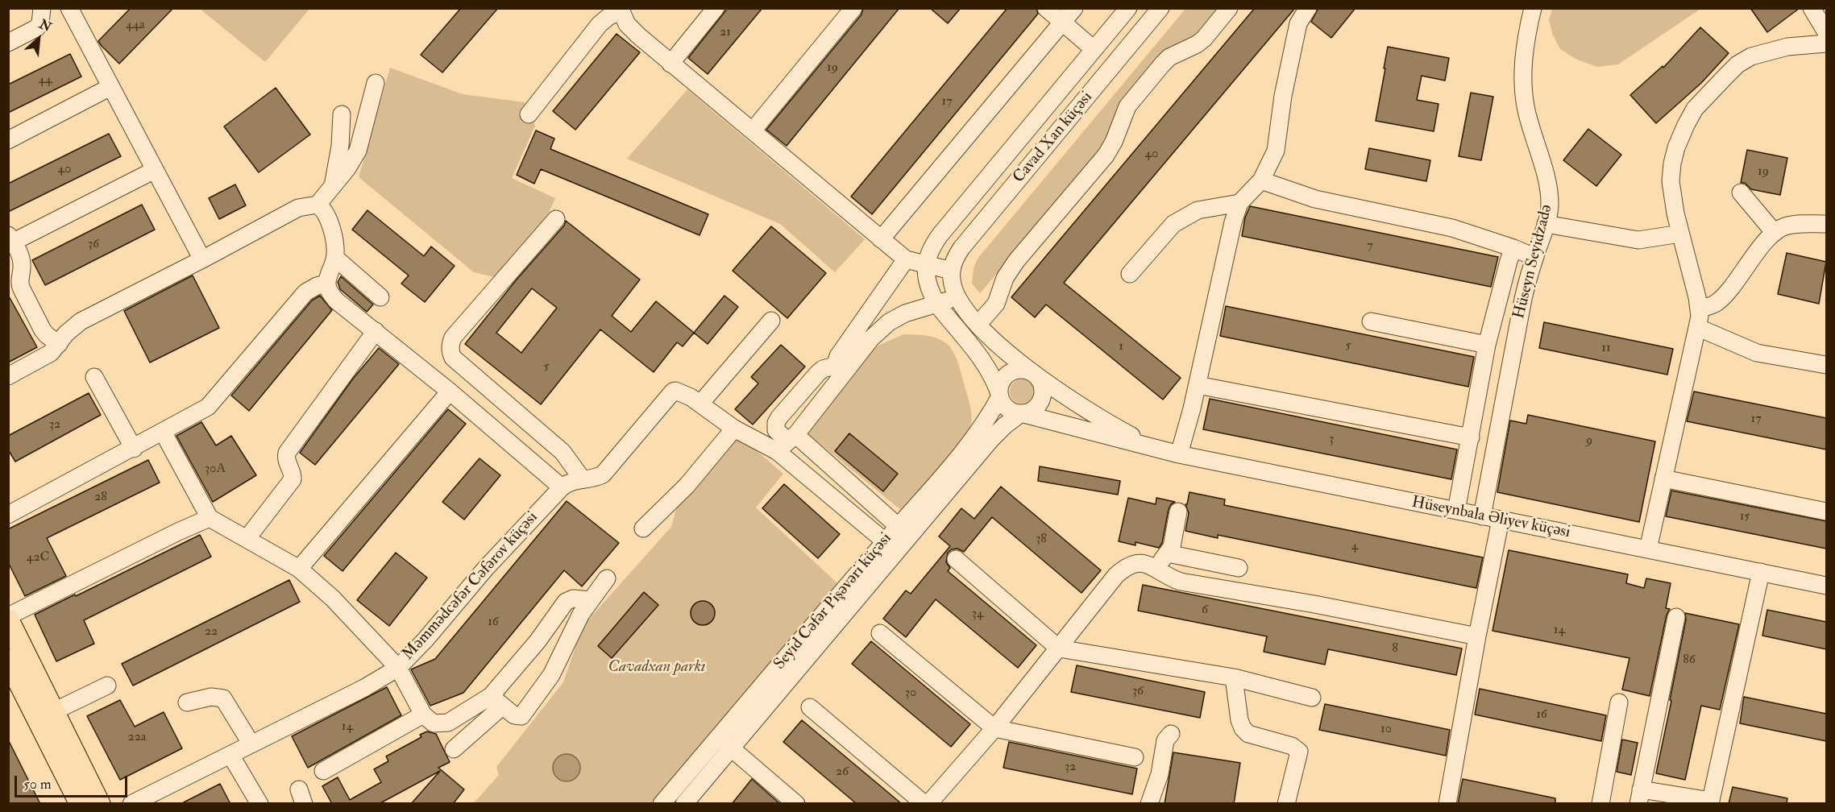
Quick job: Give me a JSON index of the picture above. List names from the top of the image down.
{
  "streets": {
    "street": [
      "Cavad Xan küçəsi",
      "Hüseyn Seyidzadə",
      "Hüseynbala Əliyev küçəsi",
      "Məmmədcəfər Cəfərov küçəsi",
      "Seyid Cəfər Pişəvəri küçəsi"
    ]
  },
  "crossings": [
    ["Hüseyn Seyidzadə", "Hüseynbala Əliyev küçəsi"]
  ],
  "parks": ["Cavadxan parkı"],
  "house_numbers": [
    "44a",
    "21",
    "19",
    "44",
    "17",
    "40",
    "40",
    "19",
    "36",
    "7",
    "5",
    "1",
    "11",
    "5",
    "17",
    "32",
    "3",
    "9",
    "30А",
    "28",
    "15",
    "38",
    "4",
    "42C",
    "6",
    "34",
    "16",
    "14",
    "22",
    "8",
    "86",
    "36",
    "30",
    "16",
    "14",
    "10",
    "22a",
    "32",
    "26"
  ],
  "scale_bar": "50 m",
  "north": "top right"
}
